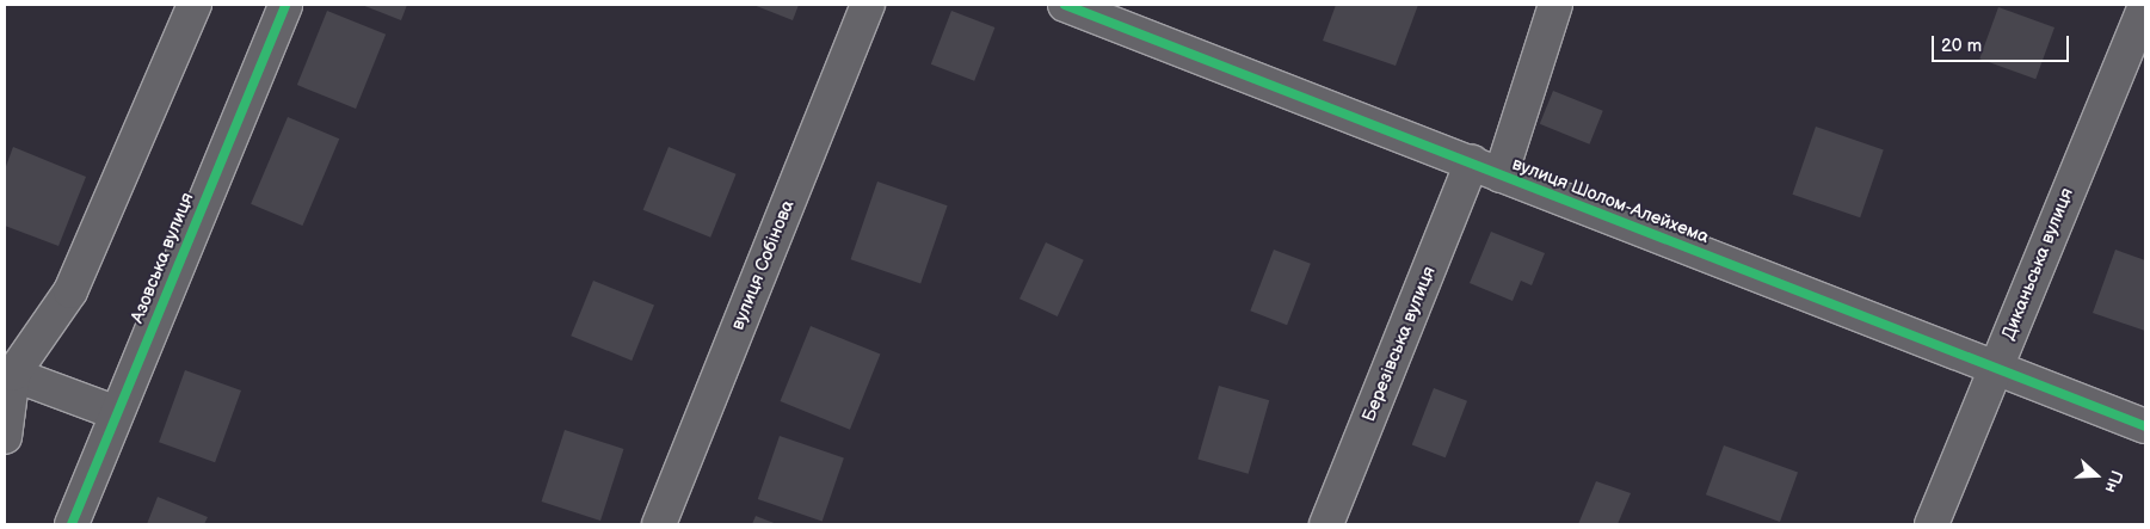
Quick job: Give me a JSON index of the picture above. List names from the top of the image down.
{
  "streets": {
    "street": [
      "вулиця Шолом-Алейхема",
      "Азовська вулиця",
      "Диканьська вулиця",
      "вулиця Собінова",
      "Березівська вулиця"
    ]
  },
  "crossings": [
    ["вулиця Шолом-Алейхема", "Диканьська вулиця"],
    ["вулиця Шолом-Алейхема", "Березівська вулиця"]
  ],
  "scale_bar": "20 m",
  "north": "right"
}
